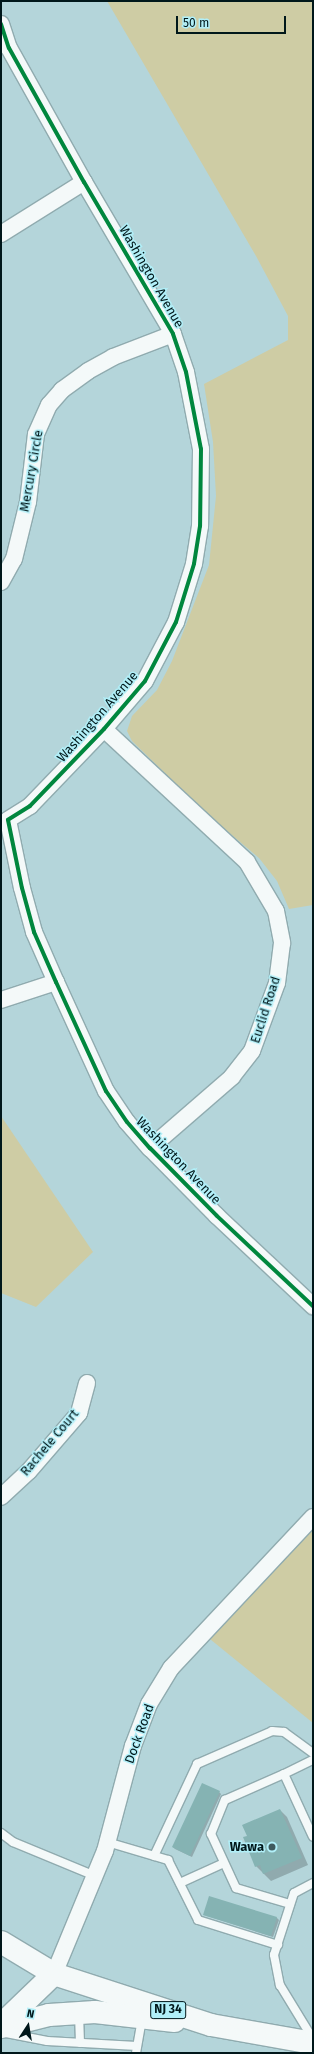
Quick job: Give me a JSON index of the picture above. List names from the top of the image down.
{
  "streets": {
    "main road": ["NJ 34"],
    "street": [
      "Washington Avenue",
      "Mercury Circle",
      "Euclid Road",
      "Rachele Court",
      "Dock Road"
    ]
  },
  "crossings": [
    ["Washington Avenue", "Mercury Circle"],
    ["Washington Avenue", "Euclid Road"],
    ["Dock Road", "NJ 34"]
  ],
  "places": ["Wawa"],
  "scale_bar": "50 m",
  "north": "top"
}
